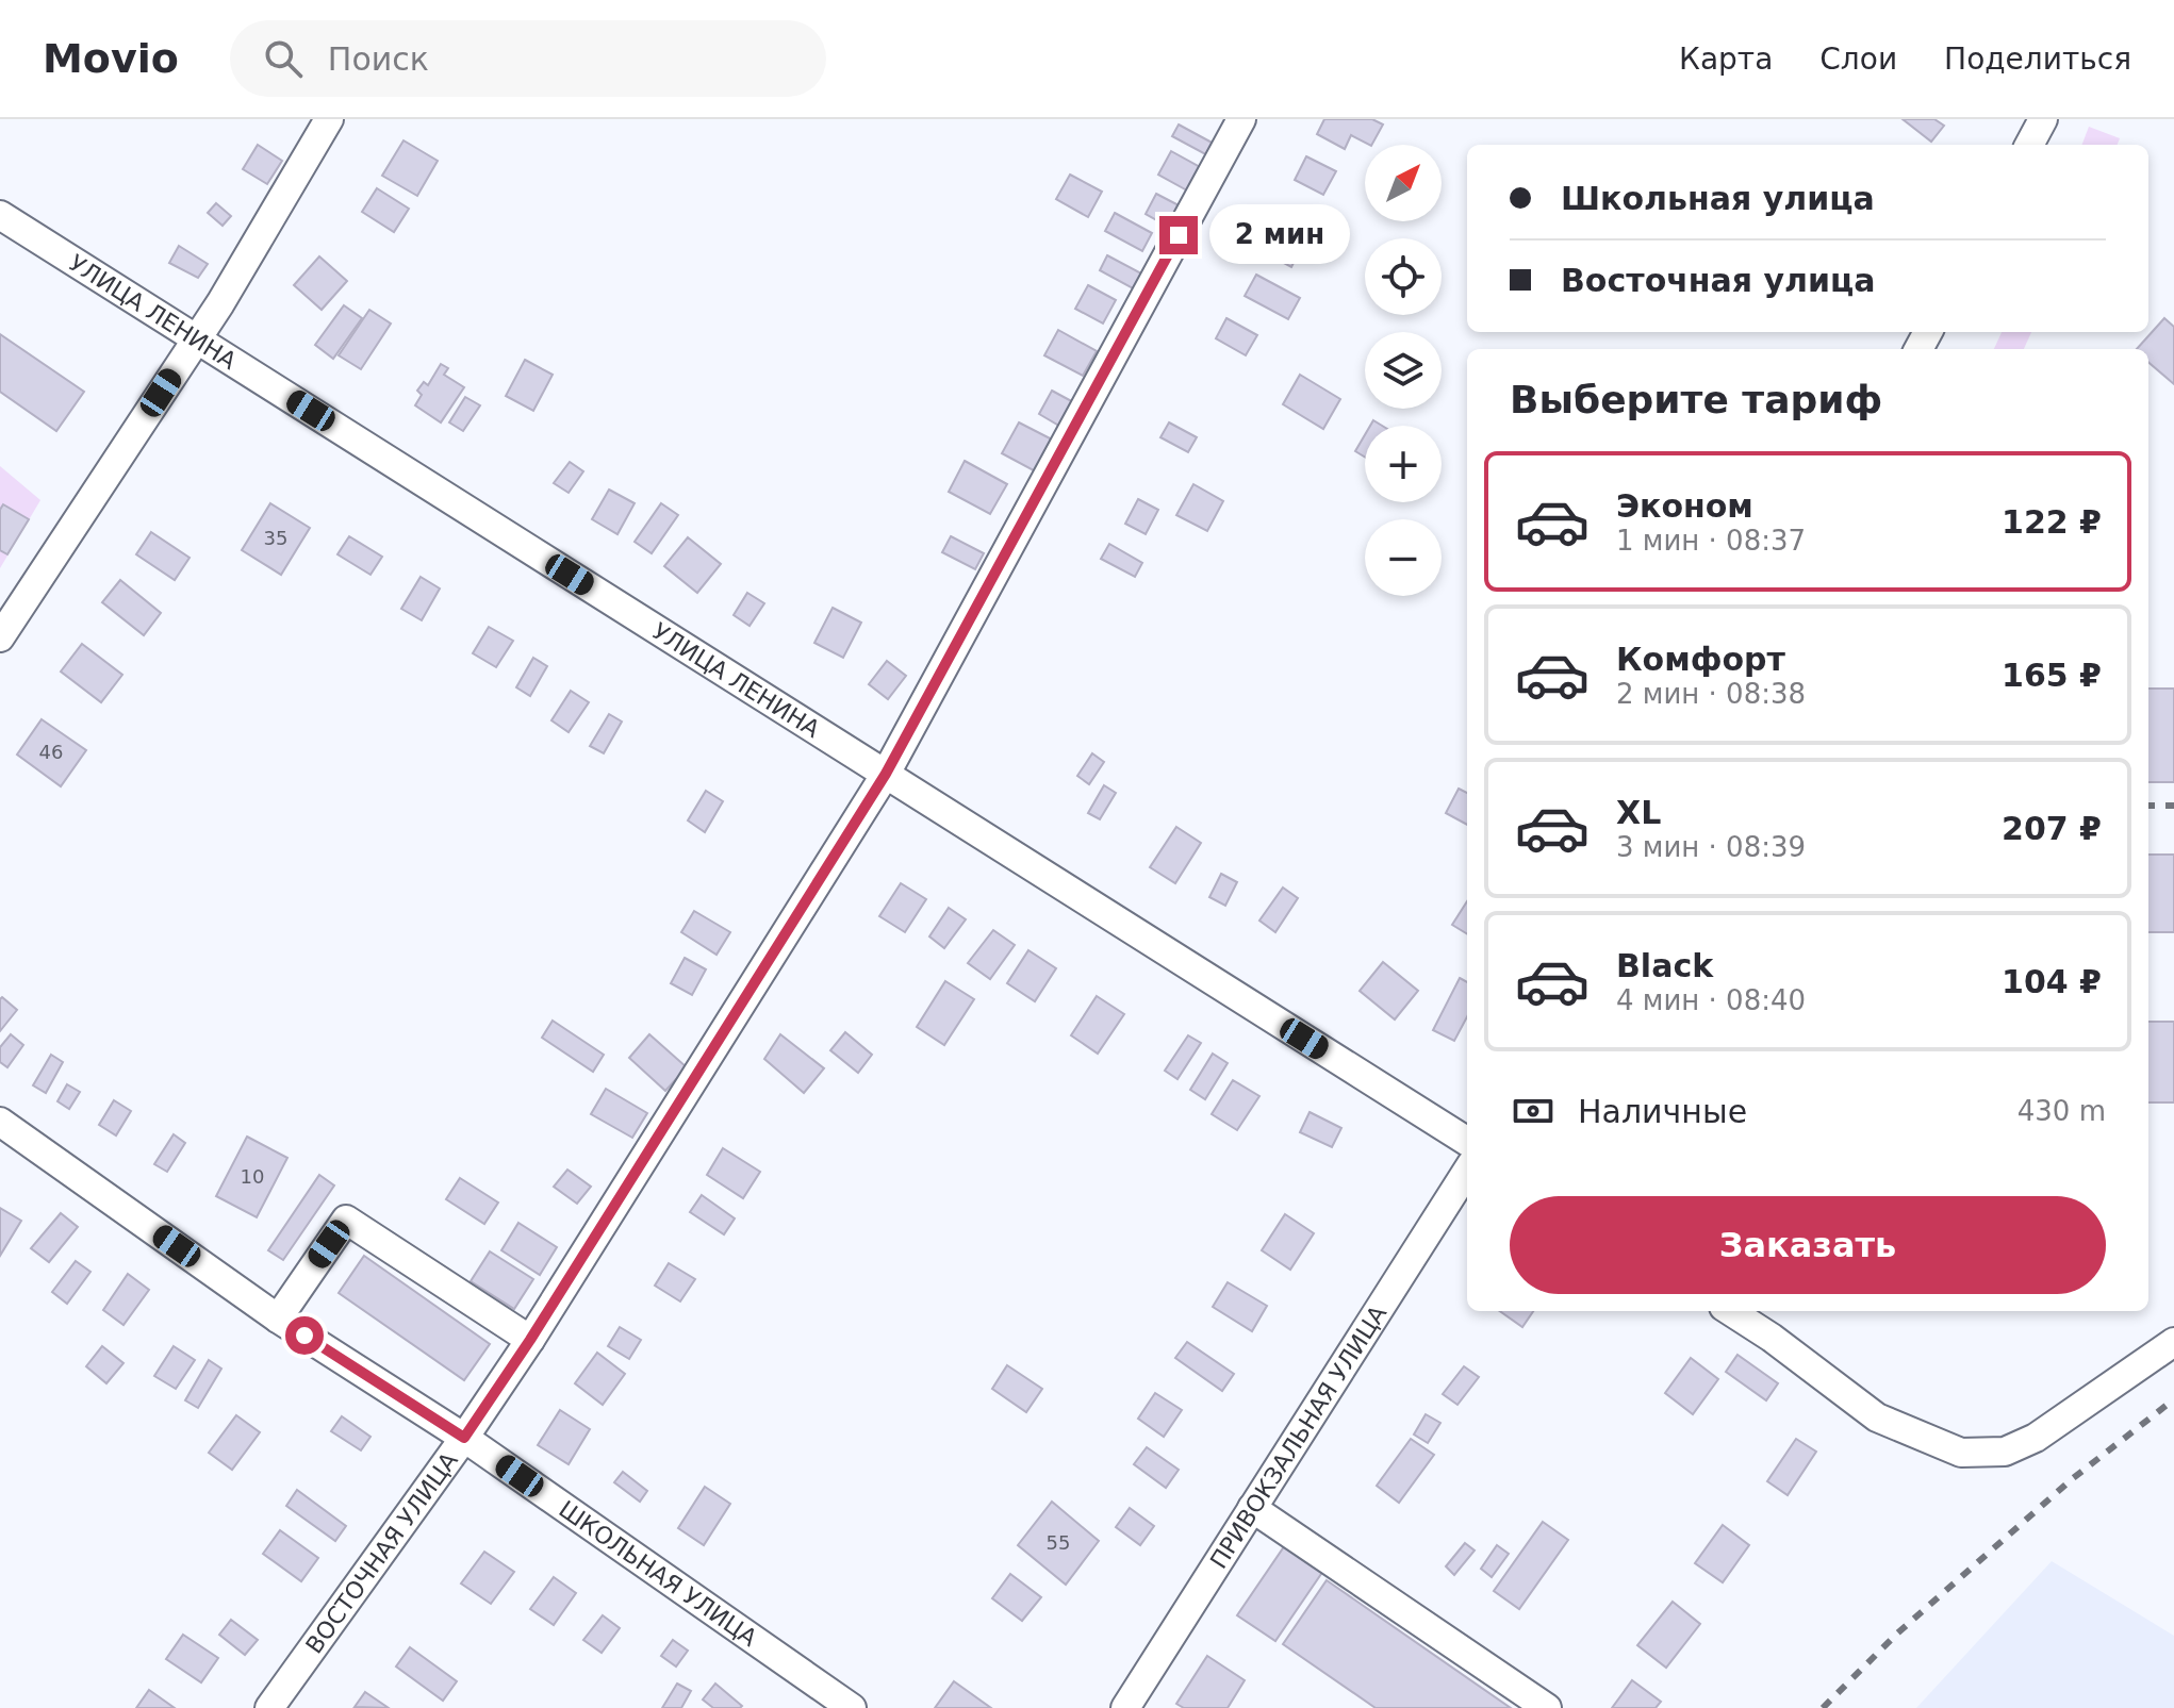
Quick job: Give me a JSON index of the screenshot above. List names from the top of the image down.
{
  "streets": {
    "street": [
      "УЛИЦА ЛЕНИНА",
      "ПРИВОКЗАЛЬНАЯ УЛИЦА",
      "ВОСТОЧНАЯ УЛИЦА",
      "ШКОЛЬНАЯ УЛИЦА"
    ]
  },
  "crossings": [
    ["УЛИЦА ЛЕНИНА", "ВОСТОЧНАЯ УЛИЦА"],
    ["ВОСТОЧНАЯ УЛИЦА", "ШКОЛЬНАЯ УЛИЦА"]
  ],
  "house_numbers": [
    "35",
    "46",
    "10",
    "55"
  ],
  "north": "top right",
  "page": {
    "header": "Movio",
    "search": "Поиск",
    "nav": ["Карта", "Слои", "Поделиться"],
    "map_buttons": ["+", "−"],
    "banner": ["Школьная улица", "Восточная улица"],
    "bubble": "2 мин",
    "heading": "Выберите тариф",
    "list": [
      {
        "name": "Эконом",
        "note": "1 мин · 08:37",
        "value": "122 ₽"
      },
      {
        "name": "Комфорт",
        "note": "2 мин · 08:38",
        "value": "165 ₽"
      },
      {
        "name": "XL",
        "note": "3 мин · 08:39",
        "value": "207 ₽"
      },
      {
        "name": "Black",
        "note": "4 мин · 08:40",
        "value": "104 ₽"
      }
    ],
    "pay": ["Наличные", "430 m"],
    "buttons": "Заказать"
  }
}
